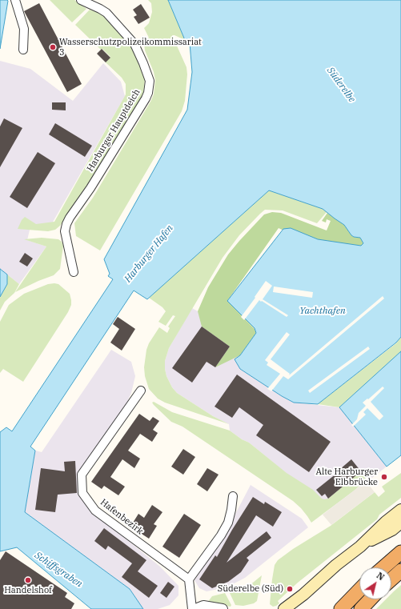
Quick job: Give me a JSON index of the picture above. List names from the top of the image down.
{
  "streets": {
    "street": ["Harburger Hauptdeich", "Hafenbezirk"]
  },
  "water": [
    "Süderelbe",
    "Harburger Hafen",
    "Yachthafen",
    "Schiffsgraben"
  ],
  "places": [
    "Wasserschutzpolizeikommissariat 3",
    "Alte Harburger Elbbrücke",
    "Handelshof",
    "Süderelbe (Süd)"
  ],
  "north": "top right"
}
